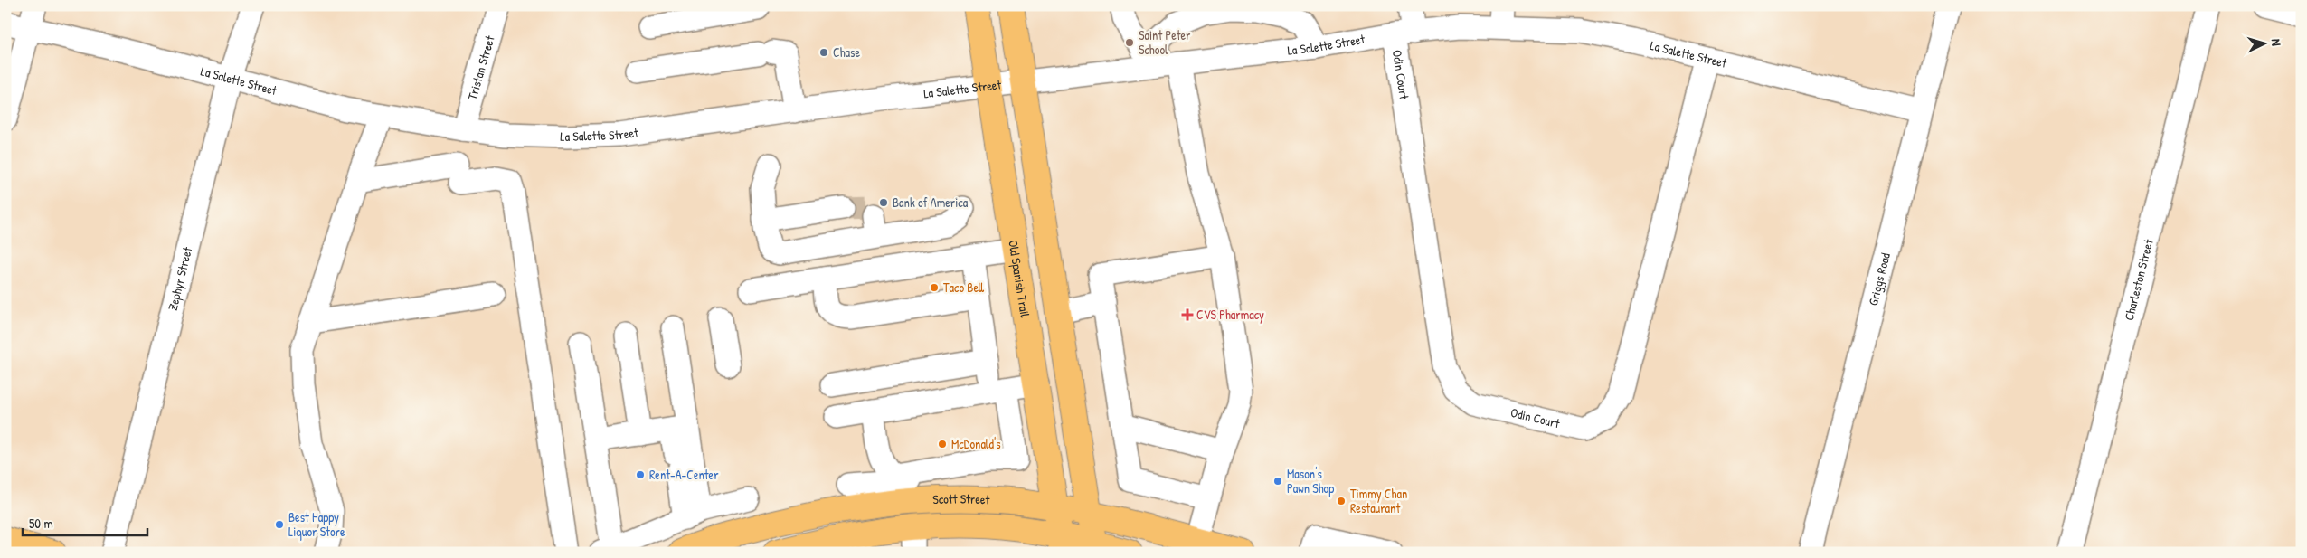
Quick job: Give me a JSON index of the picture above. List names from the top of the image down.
{
  "streets": {
    "main road": ["Old Spanish Trail", "Scott Street"],
    "street": [
      "La Salette Street",
      "Tristan Street",
      "Odin Court",
      "Zephyr Street",
      "Griggs Road",
      "Charleston Street"
    ]
  },
  "crossings": [
    ["La Salette Street", "Tristan Street"],
    ["La Salette Street", "Odin Court"],
    ["La Salette Street", "Zephyr Street"],
    ["La Salette Street", "Old Spanish Trail"],
    ["La Salette Street", "Griggs Road"],
    ["Old Spanish Trail", "Scott Street"]
  ],
  "places": {
    "other": [
      "Saint Peter School",
      "Chase",
      "Bank of America",
      "Taco Bell",
      "McDonald's",
      "Rent-A-Center",
      "Mason's Pawn Shop",
      "Timmy Chan Restaurant",
      "Best Happy Liquor Store"
    ],
    "health": ["CVS Pharmacy"]
  },
  "scale_bar": "50 m",
  "north": "right"
}
